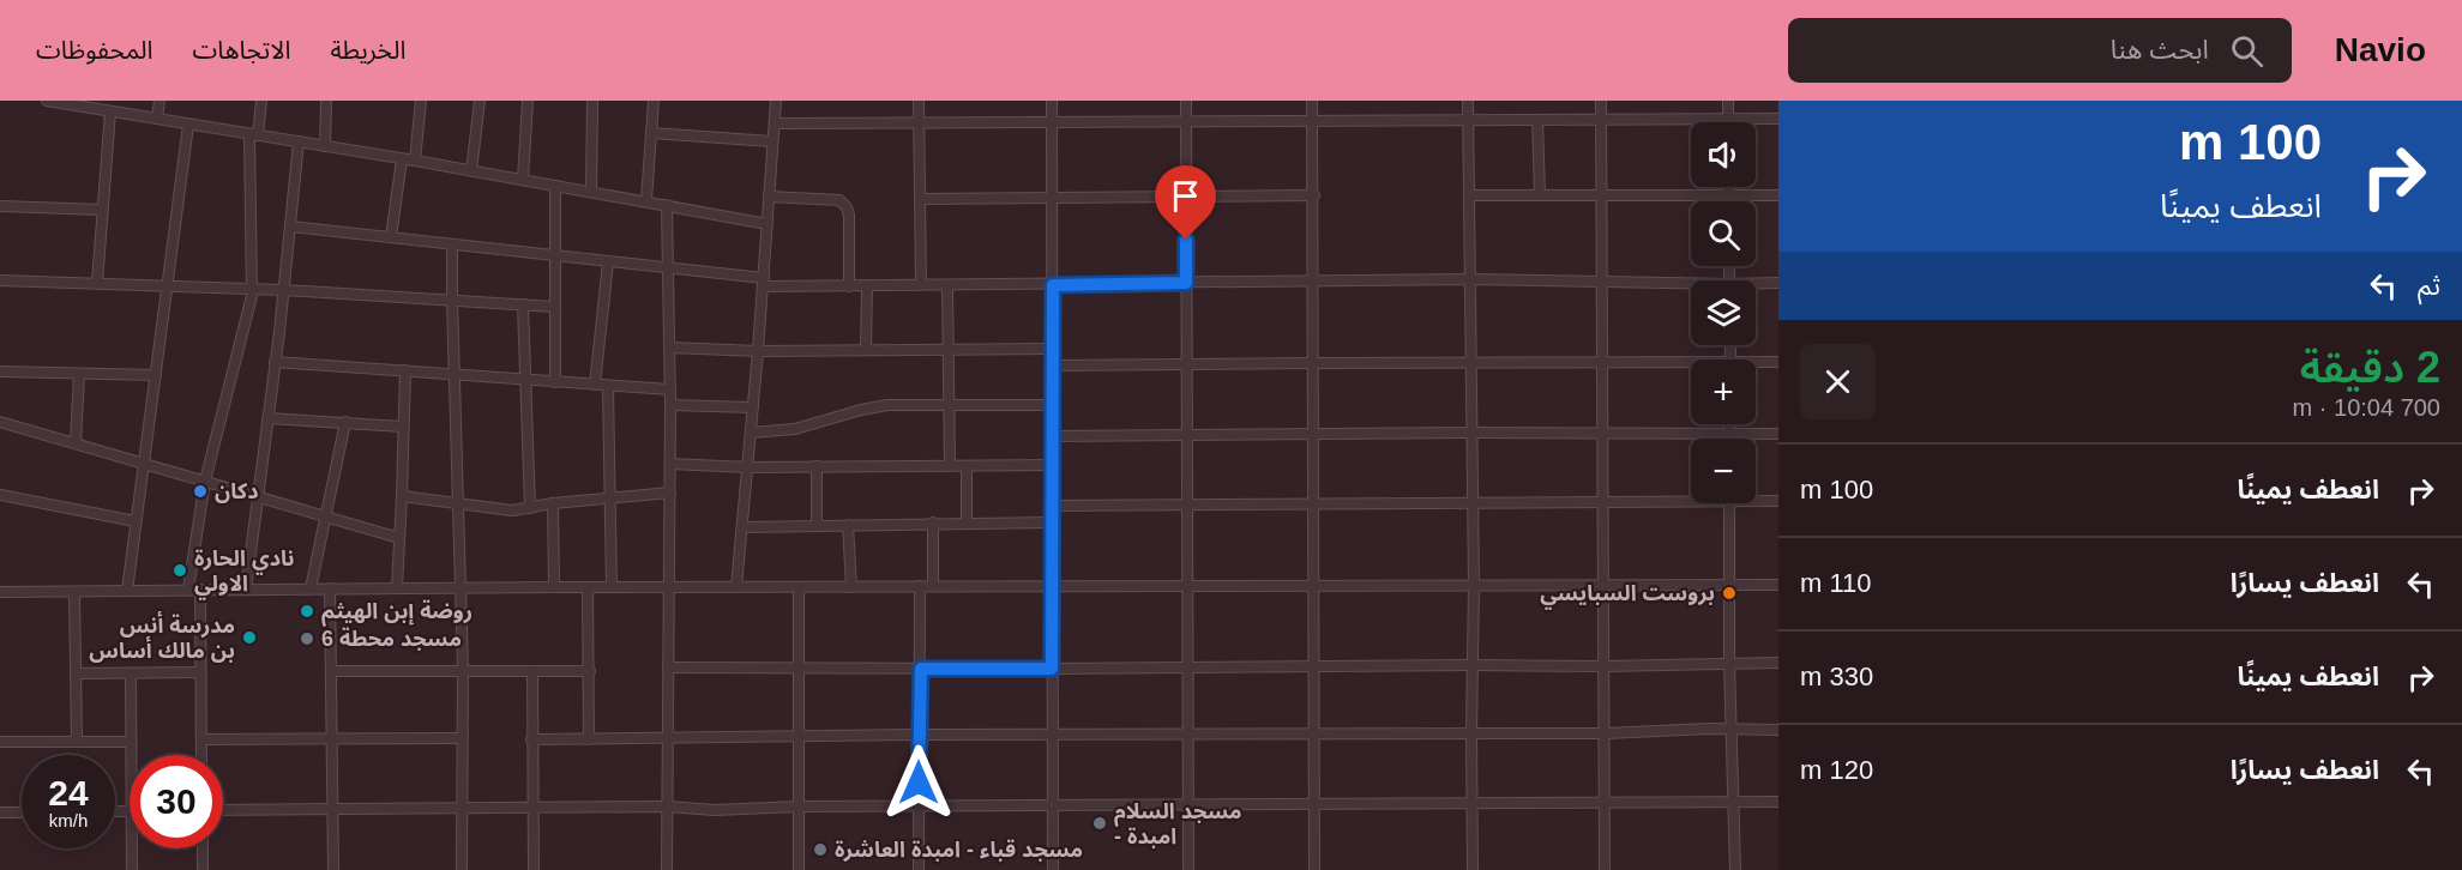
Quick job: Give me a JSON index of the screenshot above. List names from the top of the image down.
{
  "places": [
    "دكان",
    "نادي الحارة الاولي",
    "بروست السبايسي",
    "روضة إبن الهيثم",
    "مدرسة أنس بن مالك أساس",
    "مسجد محطة 6",
    "مسجد السلام - امبدة",
    "مسجد قباء - امبدة العاشرة"
  ],
  "page": {
    "header": "Navio",
    "search": "ابحث هنا",
    "nav": ["الخريطة", "الاتجاهات", "المحفوظات"],
    "turn": ["100 m", "انعطف يمينًا"],
    "map_buttons": ["+", "−"],
    "then": "ثم",
    "heading": ["2 دقيقة", "700 m · 10:04"],
    "list": [
      {
        "name": "انعطف يمينًا",
        "value": "100 m"
      },
      {
        "name": "انعطف يسارًا",
        "value": "110 m"
      },
      {
        "name": "انعطف يمينًا",
        "value": "330 m"
      },
      {
        "name": "انعطف يسارًا",
        "value": "120 m"
      }
    ],
    "speed": "24 km/h",
    "limit": "30"
  }
}
